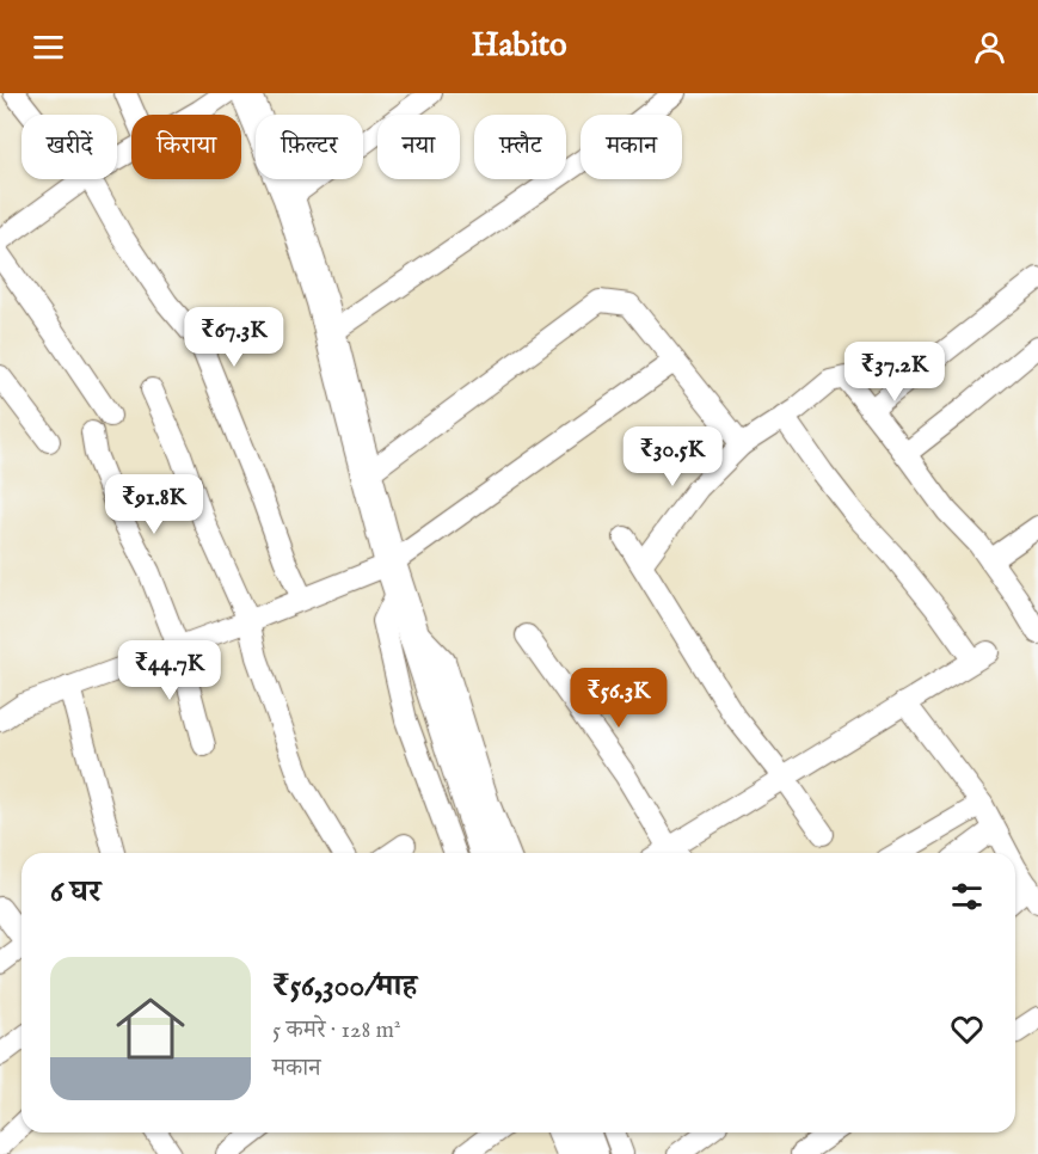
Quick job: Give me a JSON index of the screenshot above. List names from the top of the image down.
{
  "page": {
    "header": "Habito",
    "chip": [
      "खरीदें",
      "किराया",
      "फ़िल्टर",
      "नया",
      "फ़्लैट",
      "मकान"
    ],
    "price": [
      "₹67.3K",
      "₹37.2K",
      "₹30.5K",
      "₹91.8K",
      "₹44.7K",
      "₹56.3K"
    ],
    "heading": "6 घर",
    "list": [
      {
        "name": "₹56,300/माह",
        "note": "5 कमरे · 128 m² · मकान"
      }
    ]
  }
}
